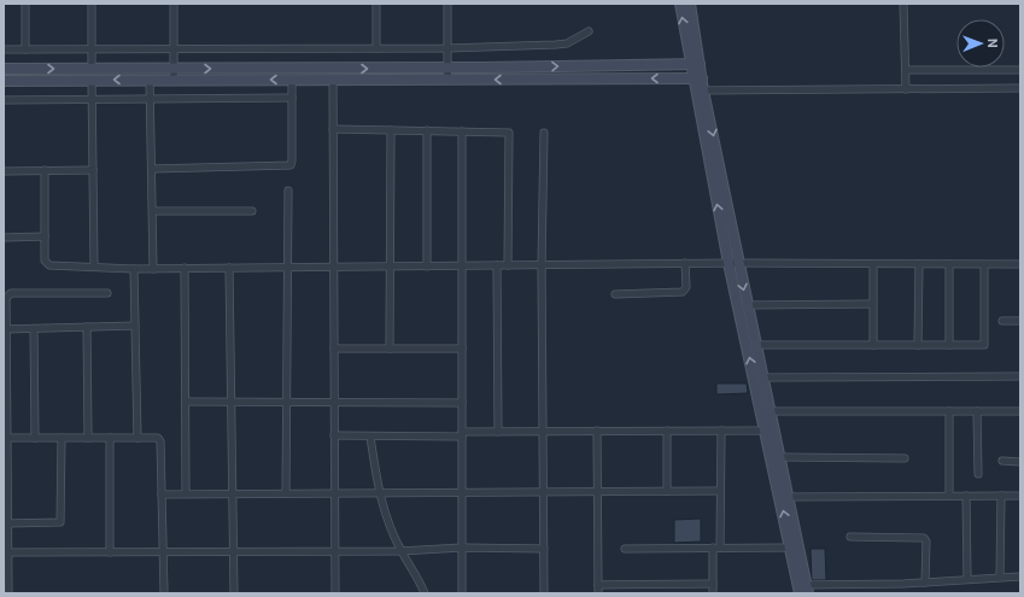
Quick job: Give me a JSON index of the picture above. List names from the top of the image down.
{
  "north": "right"
}
